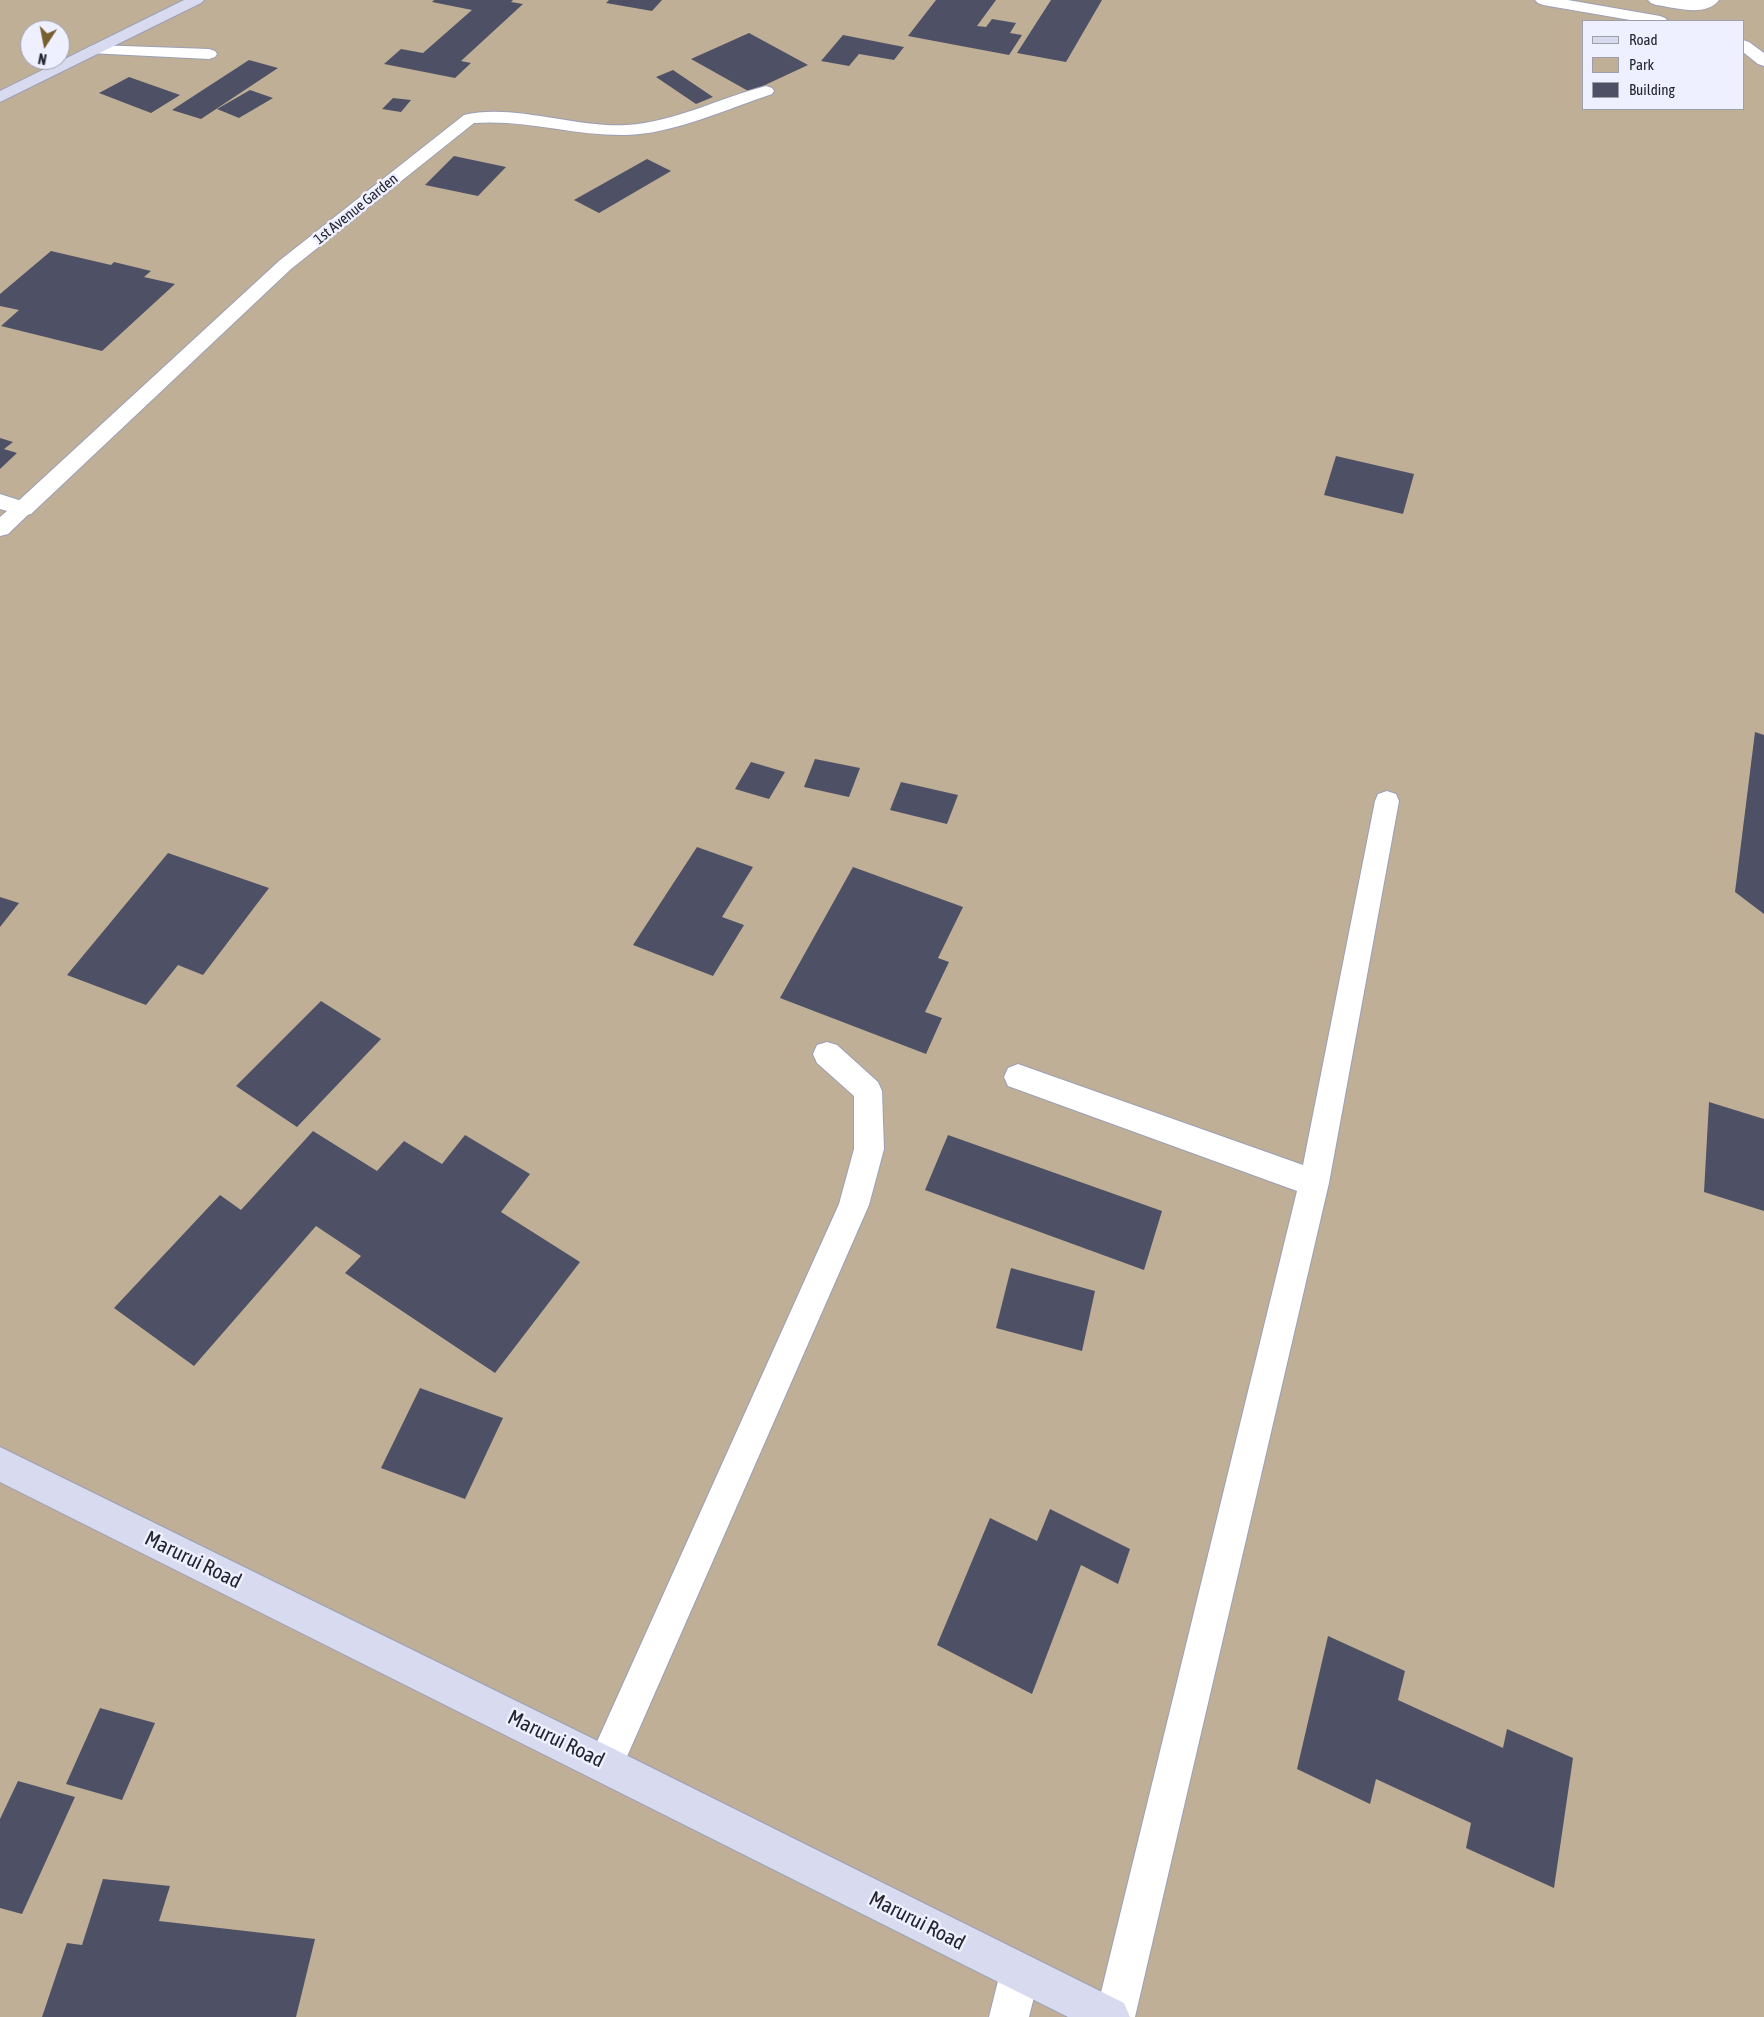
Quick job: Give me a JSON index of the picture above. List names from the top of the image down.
{
  "streets": {
    "street": ["1st Avenue Garden", "Marurui Road"]
  },
  "legend": ["Road", "Park", "Building"],
  "north": "bottom"
}
